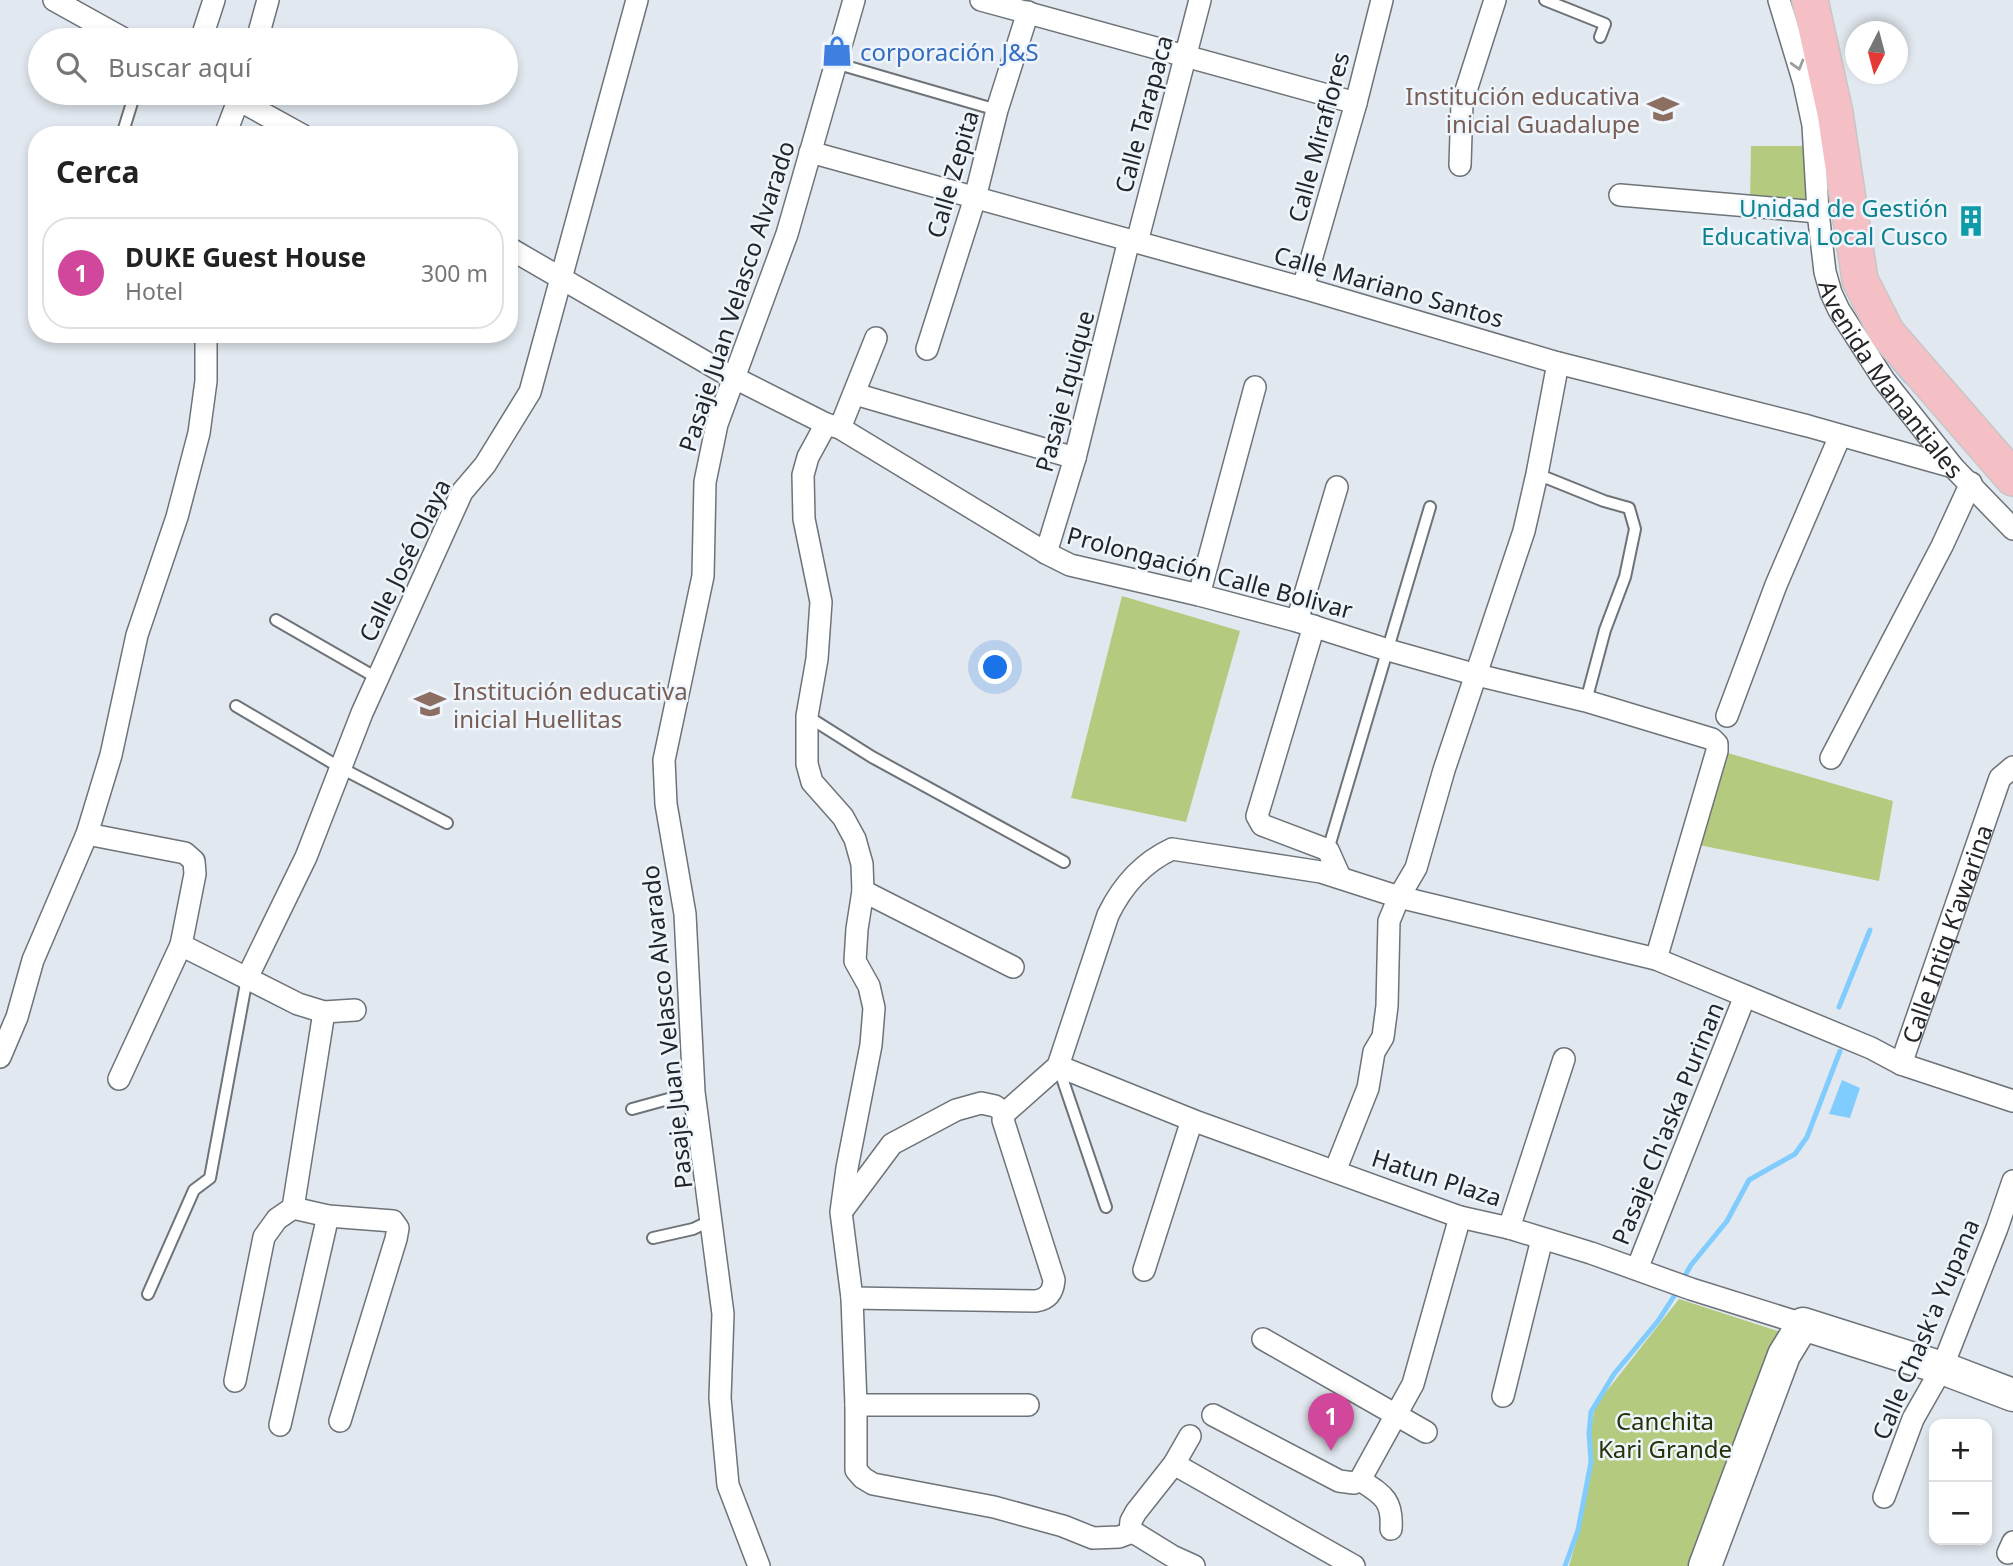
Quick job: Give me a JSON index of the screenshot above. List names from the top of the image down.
{
  "streets": {
    "main road": ["Avenida Manantiales"],
    "street": [
      "Calle Tarapaca",
      "Calle Miraflores",
      "Calle Zepita",
      "Calle Mariano Santos",
      "Pasaje Juan Velasco Alvarado",
      "Pasaje Iquique",
      "Calle José Olaya",
      "Prolongación Calle Bolivar",
      "Calle Intiq K'awarina",
      "Pasaje Ch'aska Purinan",
      "Hatun Plaza",
      "Calle Chask'a Yupana"
    ]
  },
  "crossings": [
    ["Calle Tarapaca", "Calle Mariano Santos"],
    ["Calle Tarapaca", "Pasaje Iquique"],
    ["Calle Miraflores", "Calle Mariano Santos"],
    ["Calle Zepita", "Calle Mariano Santos"],
    ["Calle Mariano Santos", "Pasaje Juan Velasco Alvarado"],
    ["Calle Mariano Santos", "Avenida Manantiales"],
    ["Calle Mariano Santos", "Pasaje Iquique"],
    ["Pasaje Juan Velasco Alvarado", "Prolongación Calle Bolivar"],
    ["Pasaje Iquique", "Prolongación Calle Bolivar"],
    ["Calle José Olaya", "Prolongación Calle Bolivar"],
    ["Pasaje Ch'aska Purinan", "Hatun Plaza"]
  ],
  "parks": ["Canchita Kari Grande"],
  "places": {
    "shop": ["corporación J&S"],
    "school or university": ["Institución educativa inicial Guadalupe", "Institución educativa inicial Huellitas"],
    "building": ["Unidad de Gestión Educativa Local Cusco"]
  },
  "north": "bottom",
  "page": {
    "search": "Buscar aquí",
    "heading": "Cerca",
    "list": [
      {
        "mark": "1",
        "name": "DUKE Guest House",
        "note": "Hotel",
        "value": "300 m"
      }
    ],
    "pins": "1",
    "map_buttons": ["+", "−"]
  }
}
